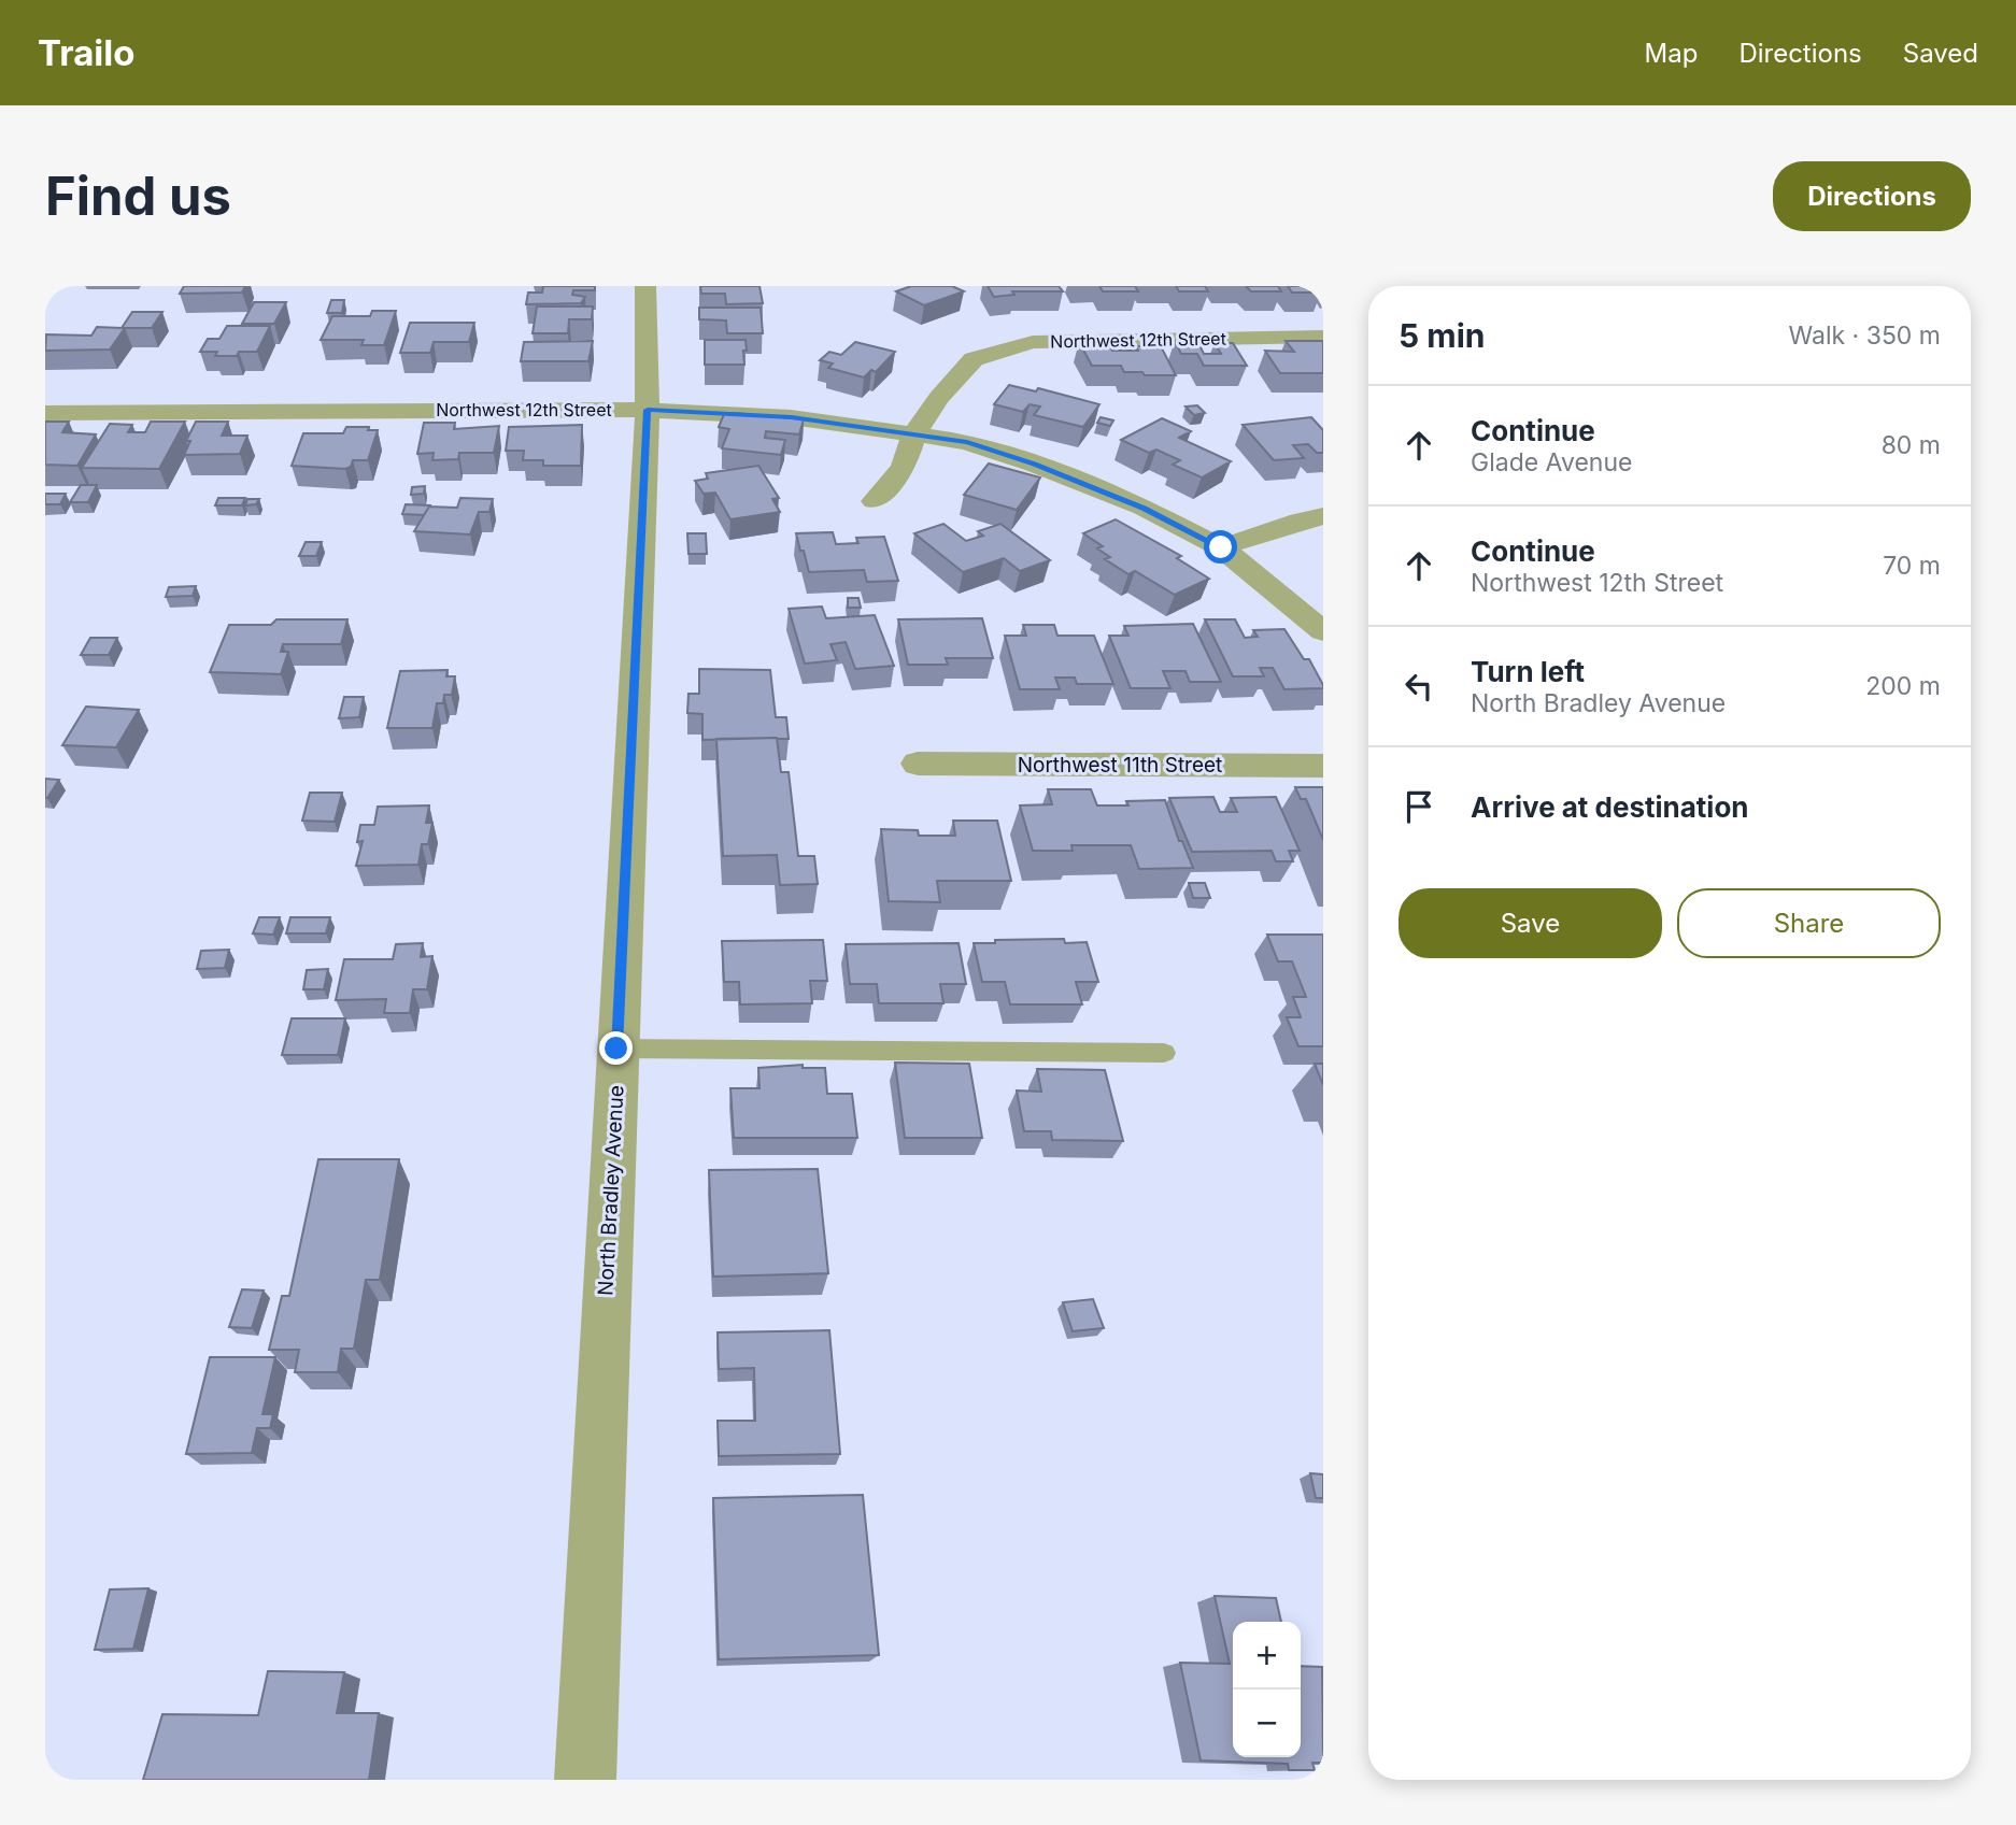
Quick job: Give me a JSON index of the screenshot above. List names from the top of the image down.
{
  "streets": {
    "street": ["Northwest 12th Street", "Northwest 11th Street", "North Bradley Avenue"]
  },
  "crossings": [
    ["Northwest 12th Street", "North Bradley Avenue"]
  ],
  "page": {
    "header": "Trailo",
    "nav": ["Map", "Directions", "Saved"],
    "buttons": [
      "Directions",
      ["Save", "Share"]
    ],
    "title": "Find us",
    "heading": ["5 min", "Walk · 350 m"],
    "list": [
      ["Continue", "Glade Avenue", "80 m"],
      ["Continue", "Northwest 12th Street", "70 m"],
      ["Turn left", "North Bradley Avenue", "200 m"],
      "Arrive at destination"
    ],
    "map_buttons": ["+", "−"]
  }
}
